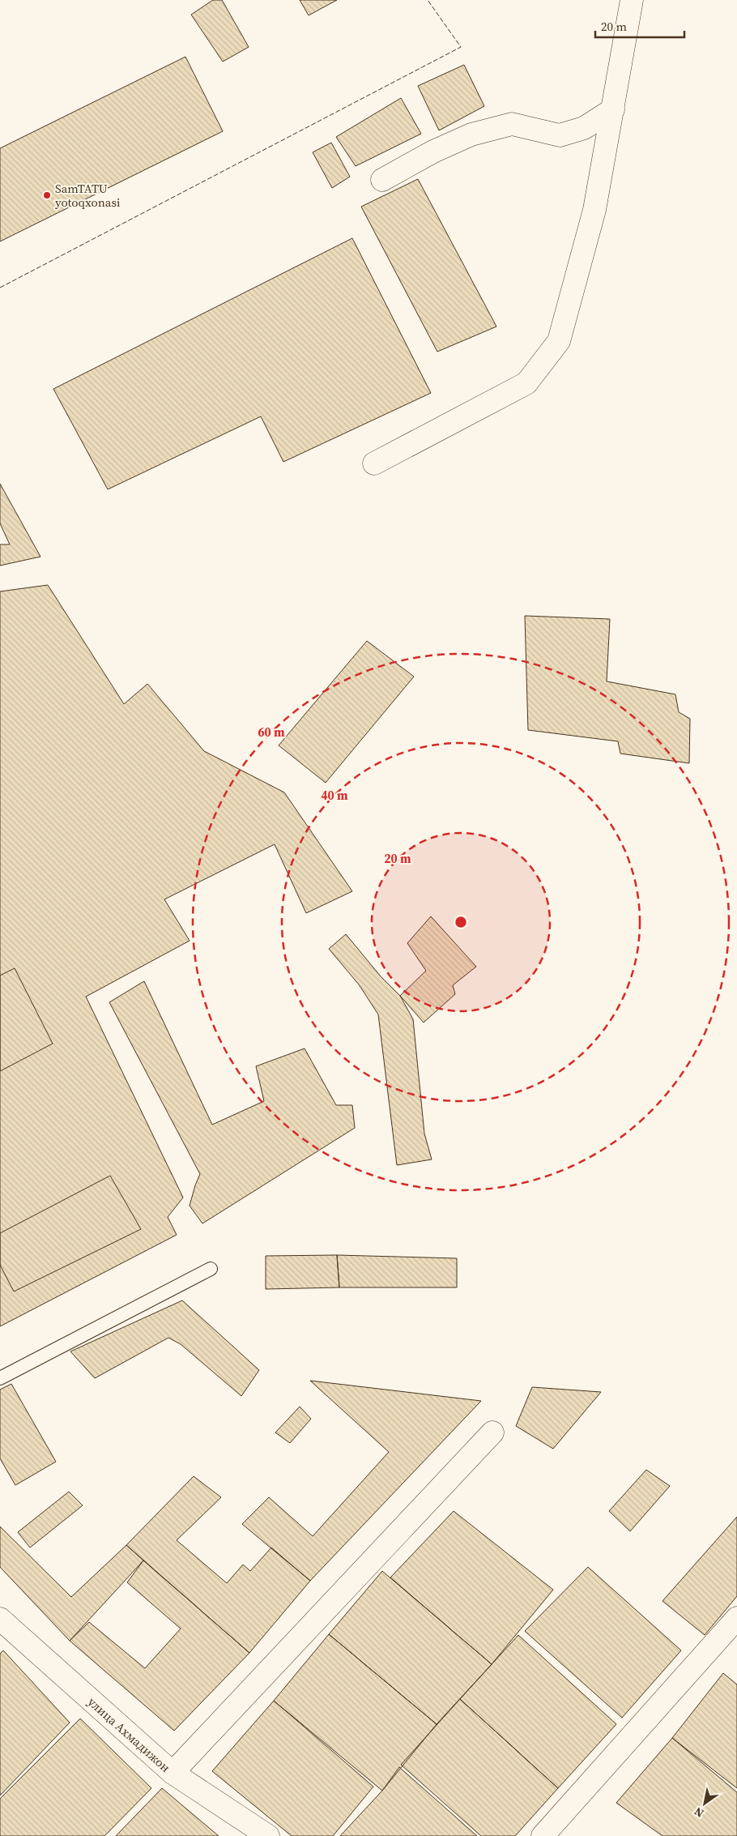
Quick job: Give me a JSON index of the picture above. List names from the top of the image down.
{
  "streets": {
    "street": ["улица Ахмадижон"]
  },
  "places": ["SamTATU yotoqxonasi"],
  "scale_bar": "20 m",
  "north": "bottom left",
  "rings": ["60 m", "40 m", "20 m"]
}
